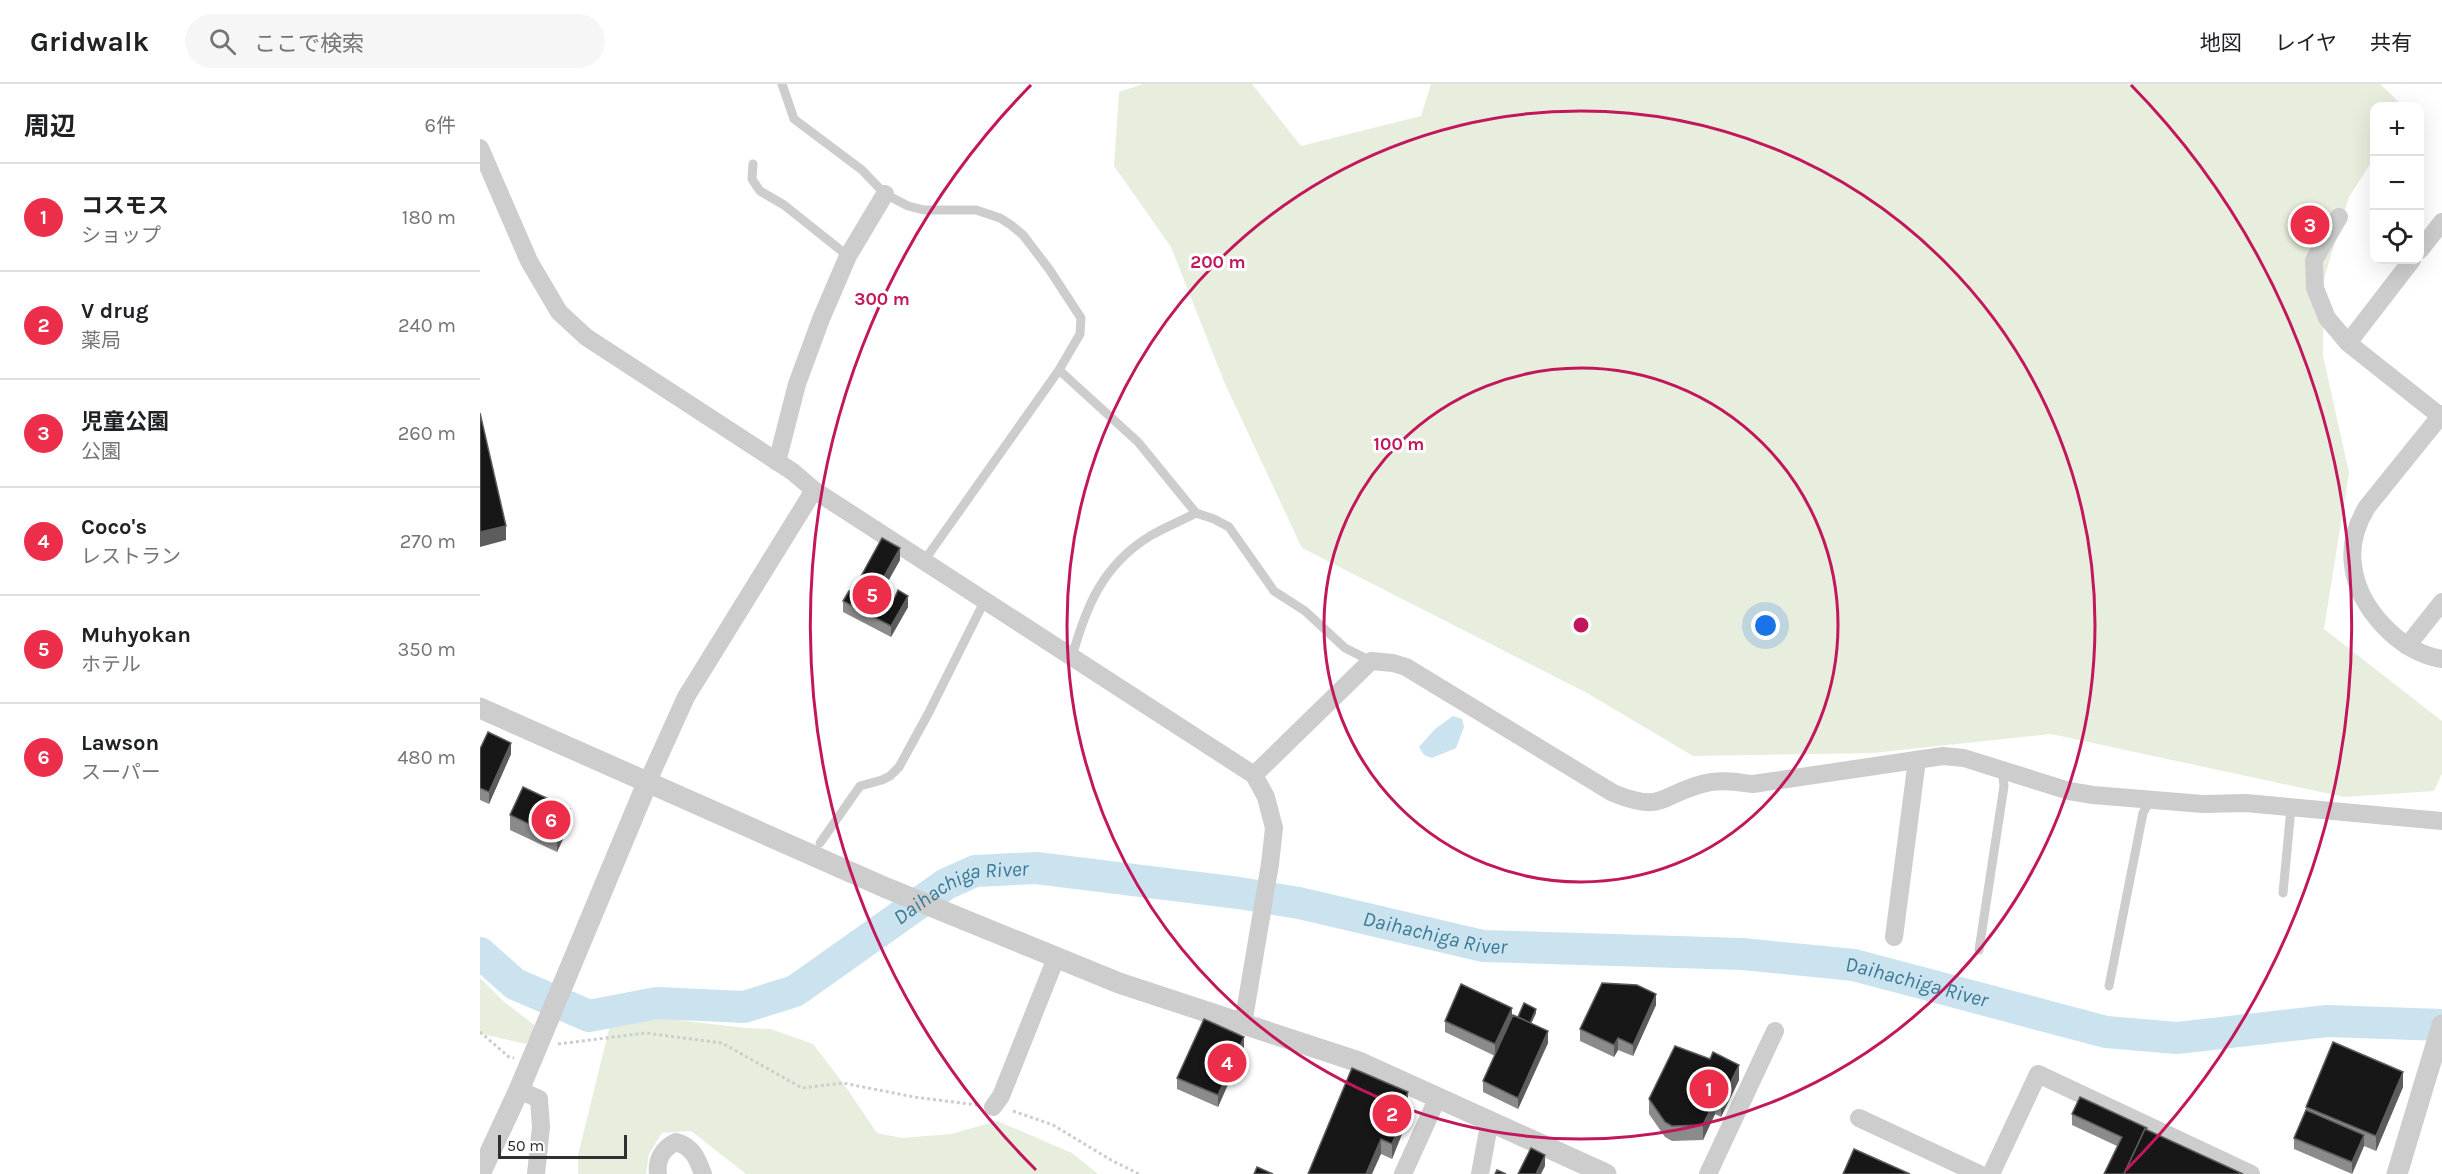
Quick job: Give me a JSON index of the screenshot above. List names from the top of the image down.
{
  "water": ["Daihachiga River"],
  "scale_bar": "50 m",
  "page": {
    "header": "Gridwalk",
    "search": "ここで検索",
    "nav": ["地図", "レイヤ", "共有"],
    "heading": ["周辺", "6件"],
    "map_buttons": ["+", "−"],
    "list": [
      {
        "mark": "1",
        "name": "コスモス",
        "note": "ショップ",
        "value": "180 m"
      },
      {
        "mark": "2",
        "name": "V drug",
        "note": "薬局",
        "value": "240 m"
      },
      {
        "mark": "3",
        "name": "児童公園",
        "note": "公園",
        "value": "260 m"
      },
      {
        "mark": "4",
        "name": "Coco's",
        "note": "レストラン",
        "value": "270 m"
      },
      {
        "mark": "5",
        "name": "Muhyokan",
        "note": "ホテル",
        "value": "350 m"
      },
      {
        "mark": "6",
        "name": "Lawson",
        "note": "スーパー",
        "value": "480 m"
      }
    ],
    "pins": [
      "3",
      "5",
      "6",
      "4",
      "1",
      "2"
    ],
    "scale": "50 m"
  },
  "rings": ["200 m", "300 m", "100 m"]
}
